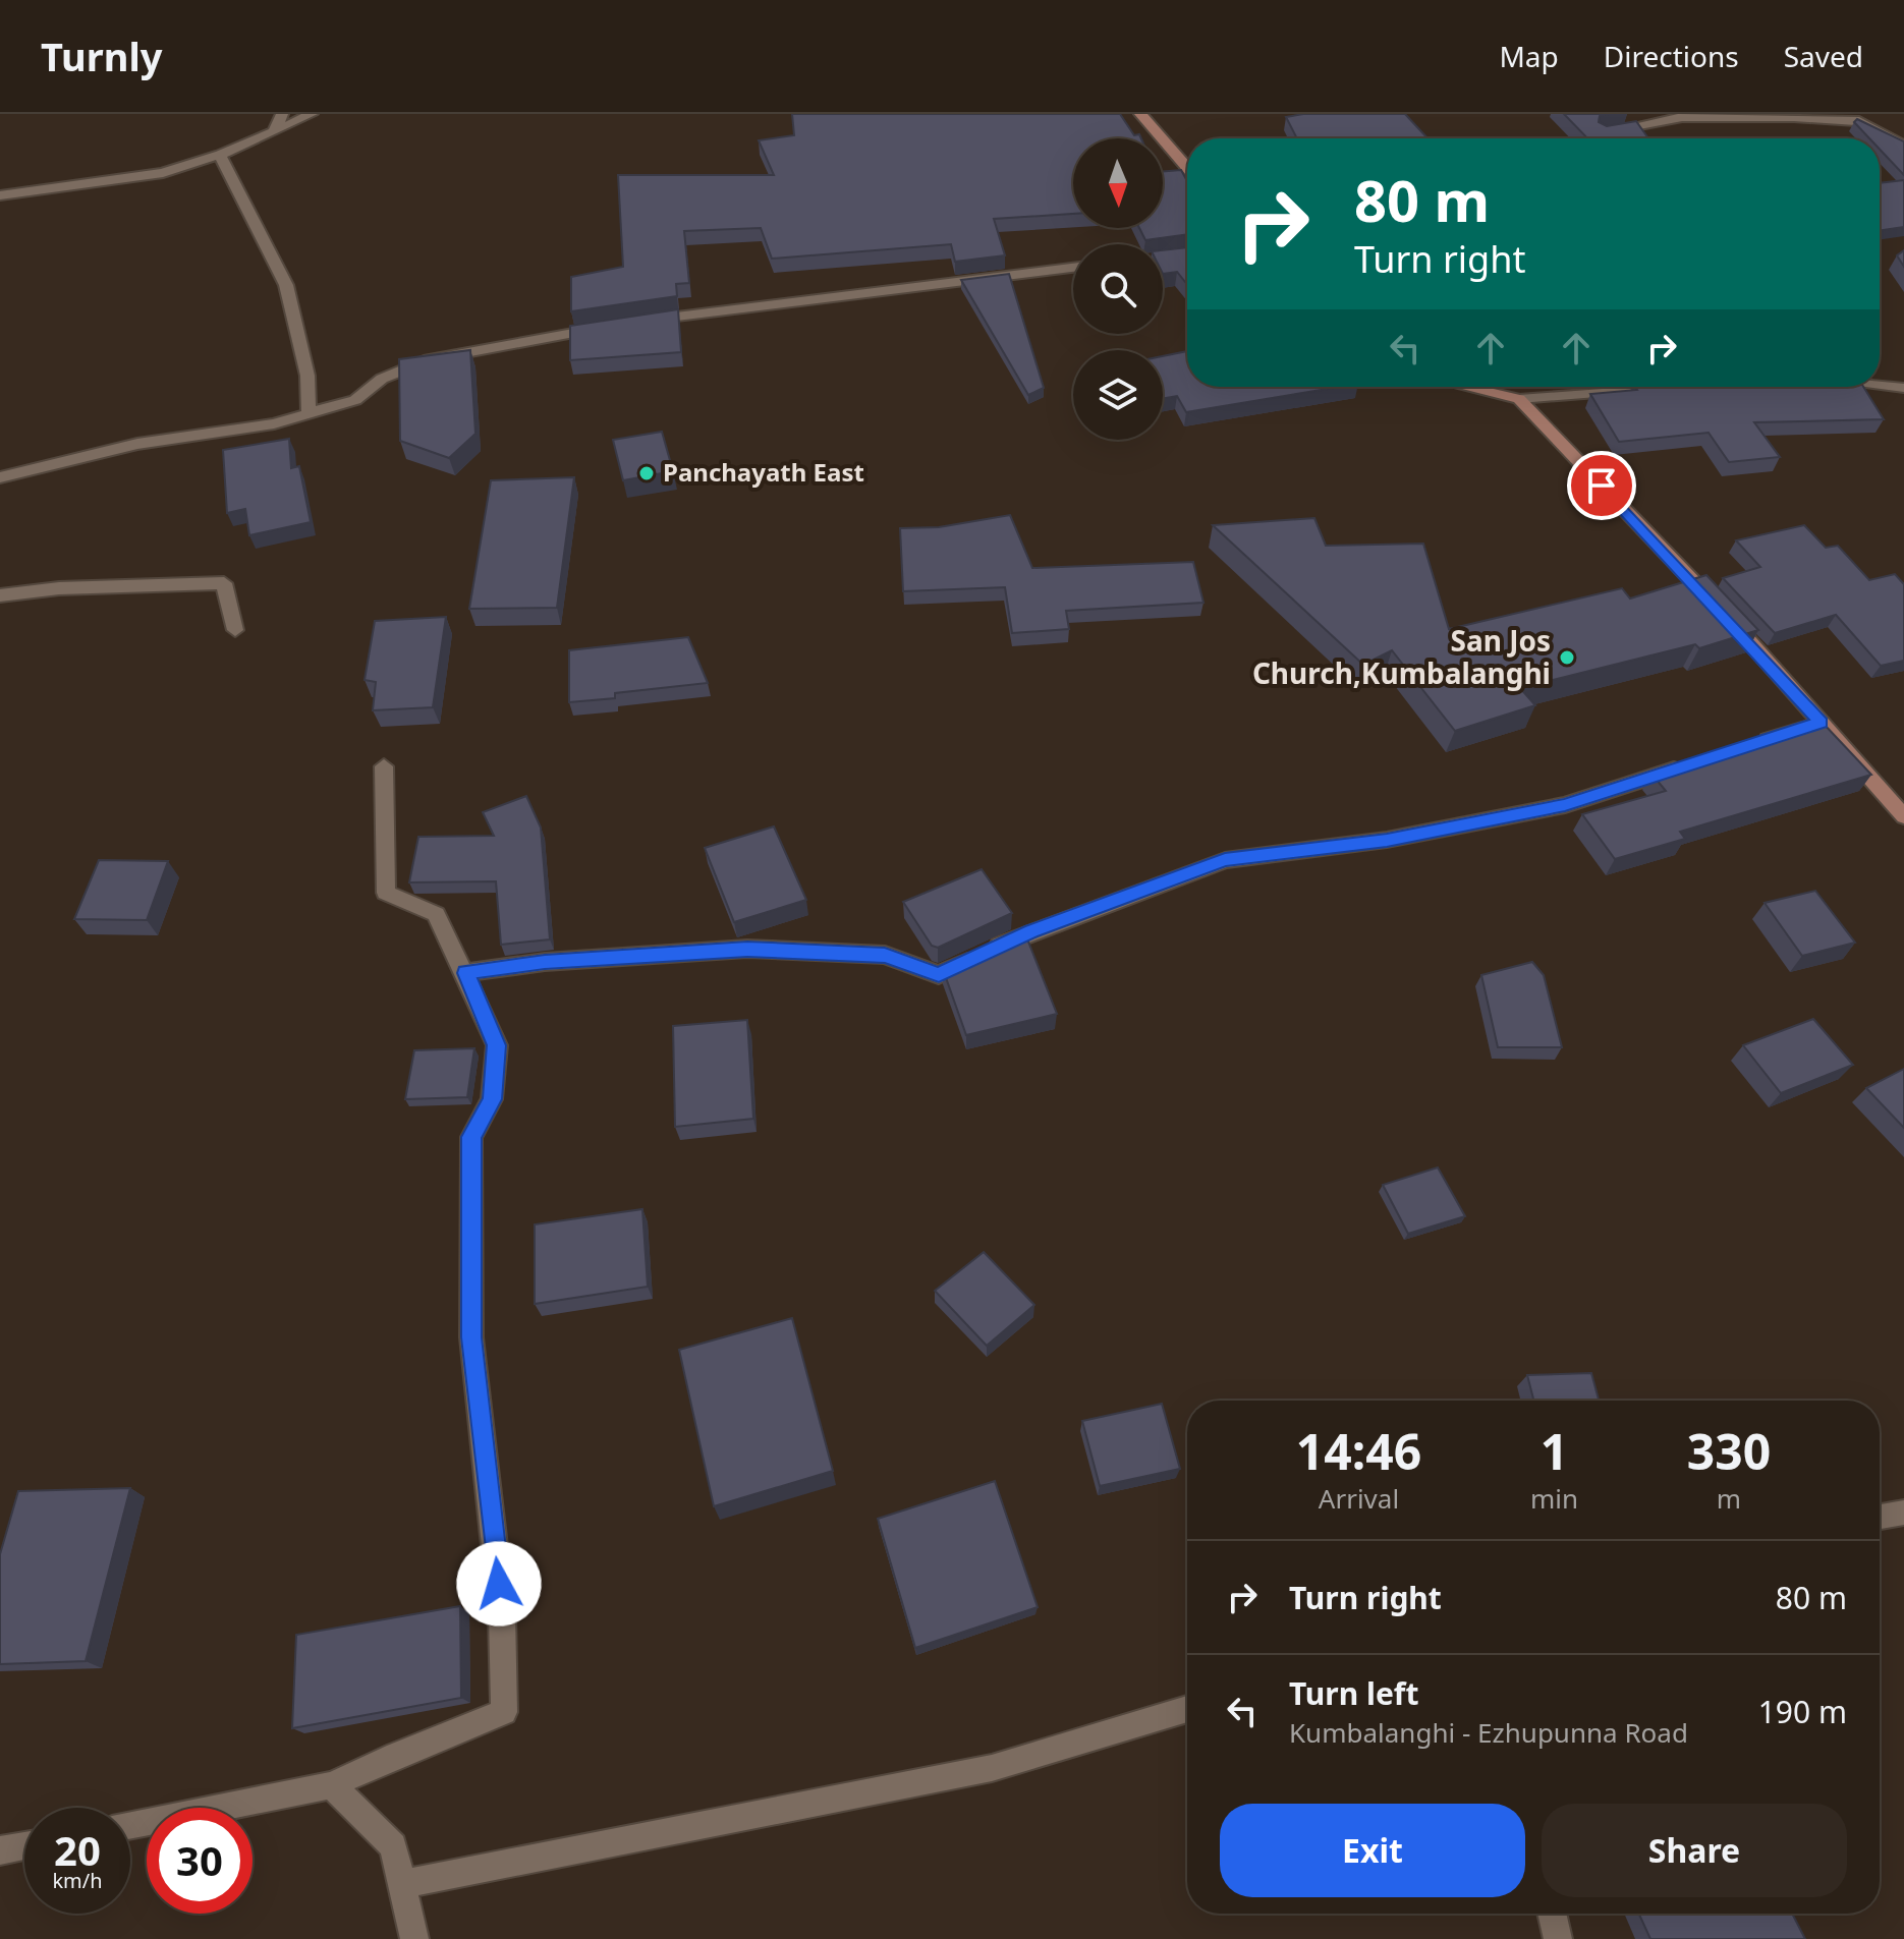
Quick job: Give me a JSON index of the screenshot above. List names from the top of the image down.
{
  "places": ["Panchayath East", "San Jos Church,Kumbalanghi"],
  "north": "bottom",
  "page": {
    "header": "Turnly",
    "nav": ["Map", "Directions", "Saved"],
    "turn": ["80 m", "Turn right"],
    "eta": [
      "14:46",
      "Arrival",
      "1",
      "min",
      "330",
      "m"
    ],
    "list": [
      {
        "name": "Turn right",
        "value": "80 m"
      },
      {
        "name": "Turn left",
        "note": "Kumbalanghi - Ezhupunna Road",
        "value": "190 m"
      }
    ],
    "buttons": ["Exit", "Share"],
    "speed": "20 km/h",
    "limit": "30"
  }
}
